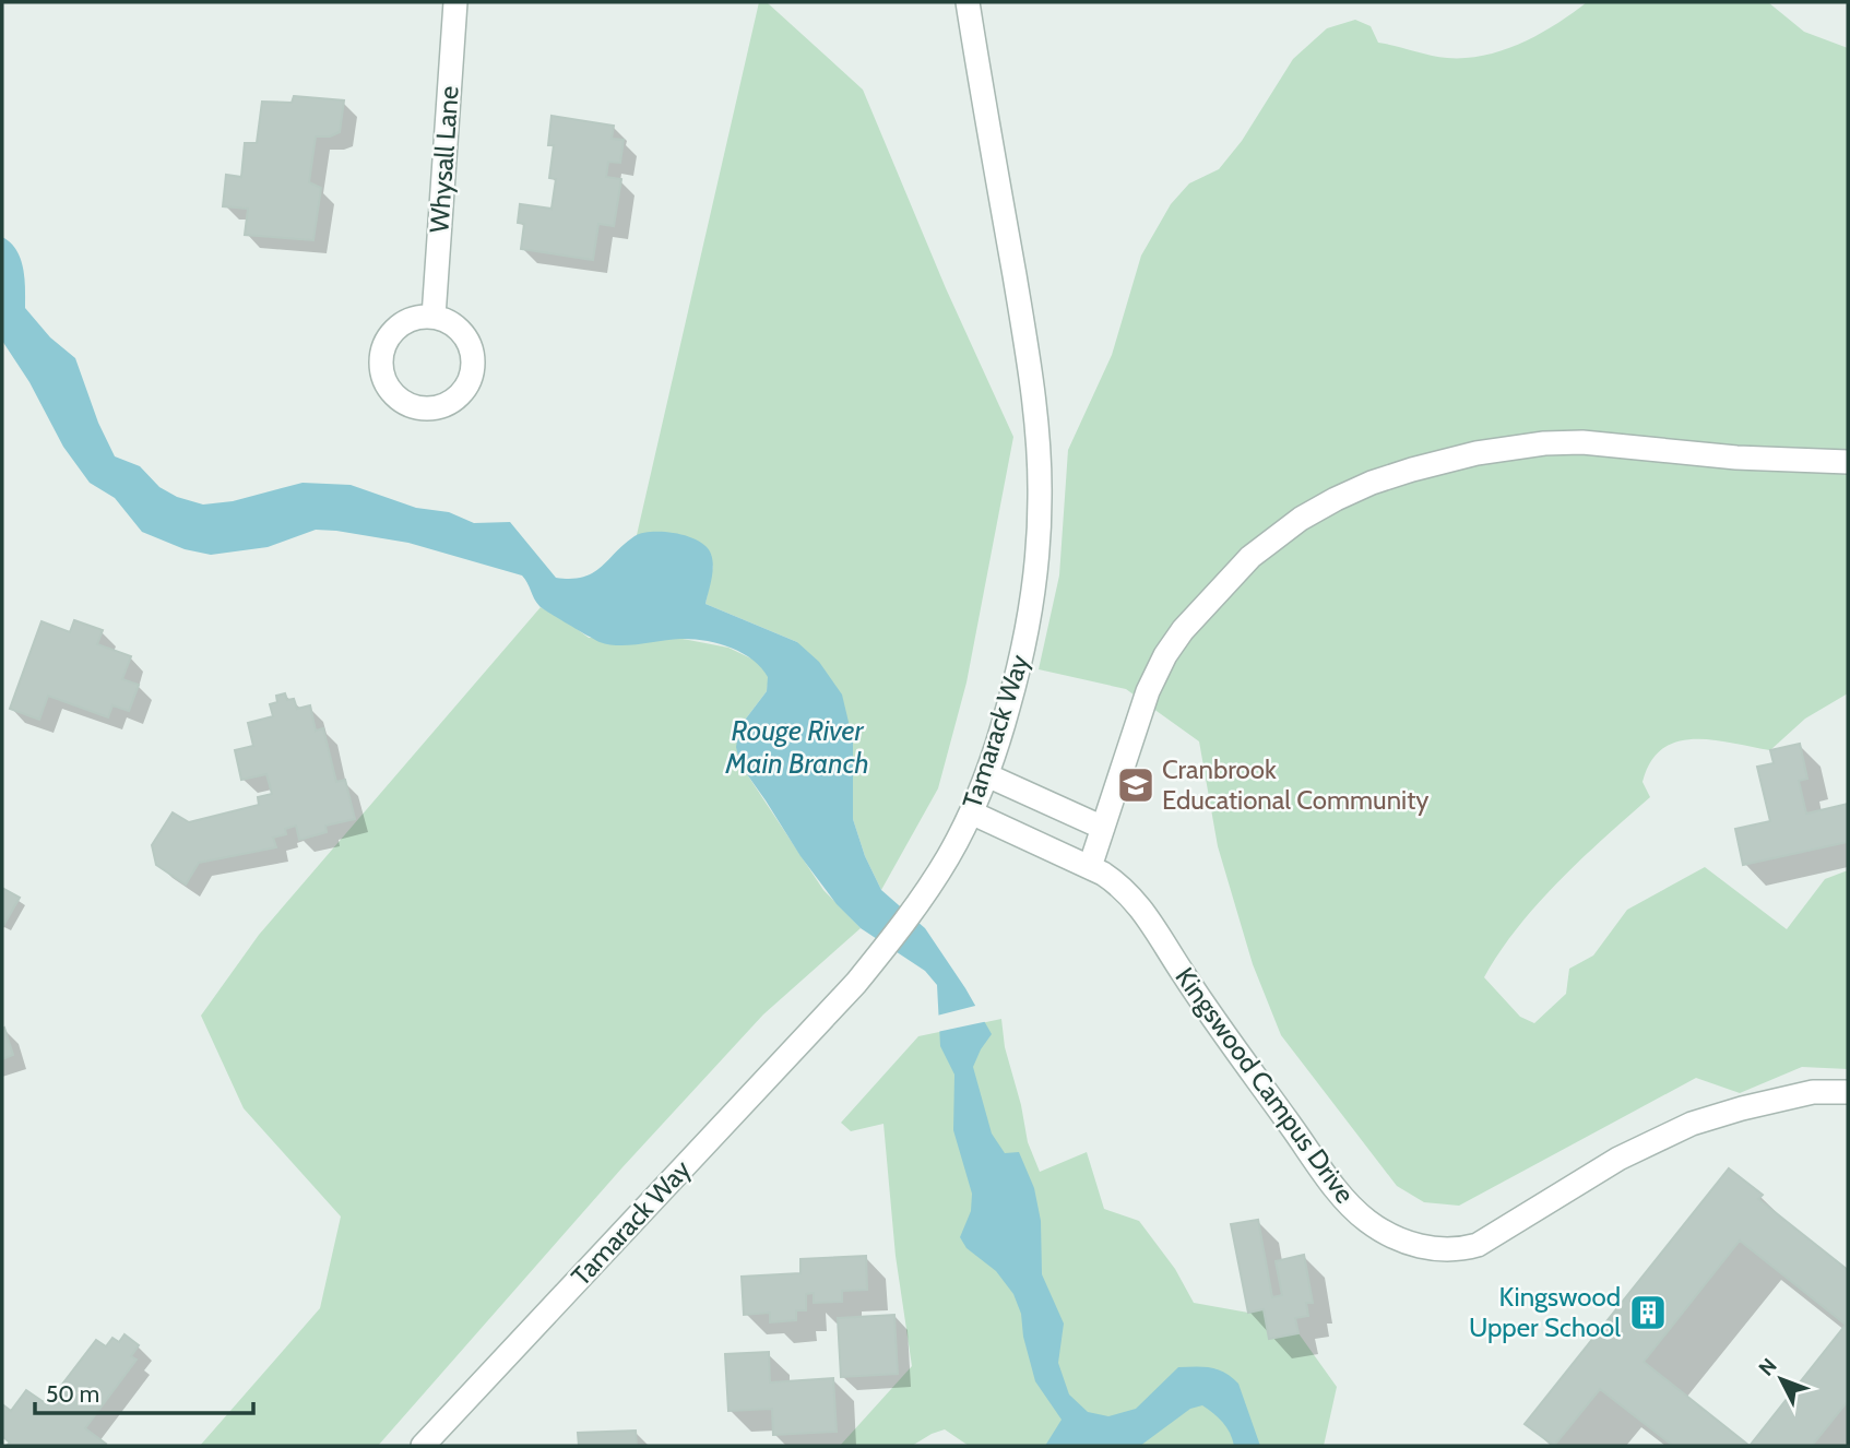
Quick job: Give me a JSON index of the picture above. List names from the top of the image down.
{
  "streets": {
    "street": ["Whysall Lane", "Tamarack Way", "Kingswood Campus Drive"]
  },
  "crossings": [
    ["Tamarack Way", "Kingswood Campus Drive"]
  ],
  "water": ["Rouge River Main Branch"],
  "places": {
    "school or university": ["Cranbrook Educational Community"],
    "building": ["Kingswood Upper School"]
  },
  "scale_bar": "50 m",
  "north": "top left"
}
